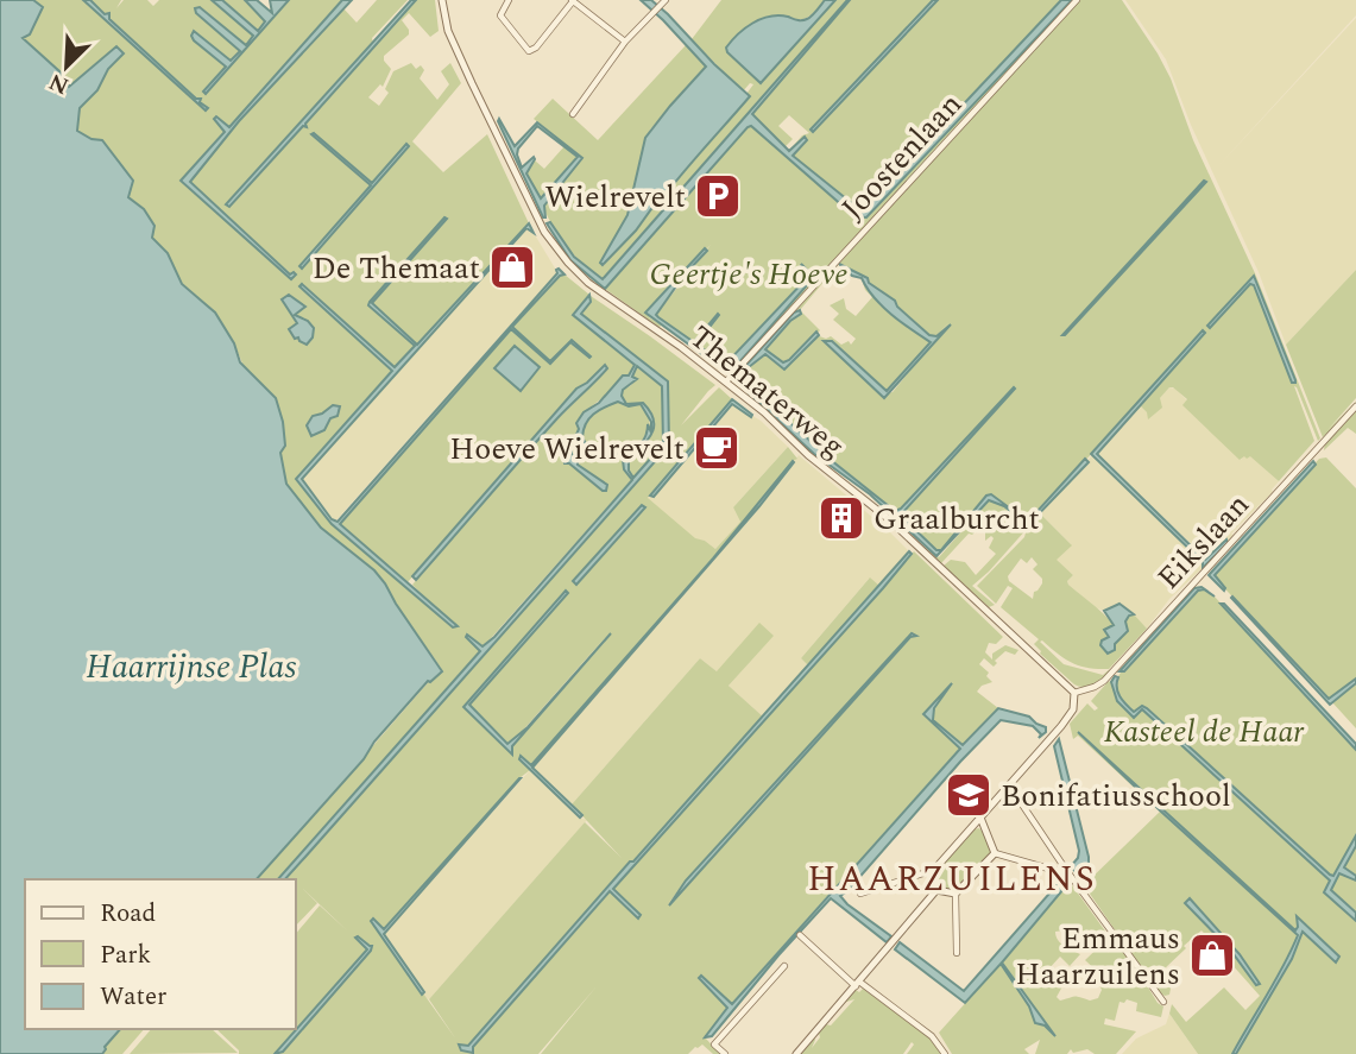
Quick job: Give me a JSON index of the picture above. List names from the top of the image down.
{
  "streets": {
    "street": ["Joostenlaan", "Thematerweg", "Eikslaan"]
  },
  "crossings": [
    ["Joostenlaan", "Thematerweg"],
    ["Thematerweg", "Eikslaan"]
  ],
  "districts": ["HAARZUILENS"],
  "water": ["Haarrijnse Plas"],
  "parks": ["Geertje's Hoeve", "Kasteel de Haar"],
  "places": {
    "parking": ["Wielrevelt"],
    "shop": ["De Themaat", "Emmaus Haarzuilens"],
    "cafe": ["Hoeve Wielrevelt"],
    "building": ["Graalburcht"],
    "school or university": ["Bonifatiusschool"]
  },
  "legend": ["Road", "Park", "Water"],
  "north": "bottom left"
}
